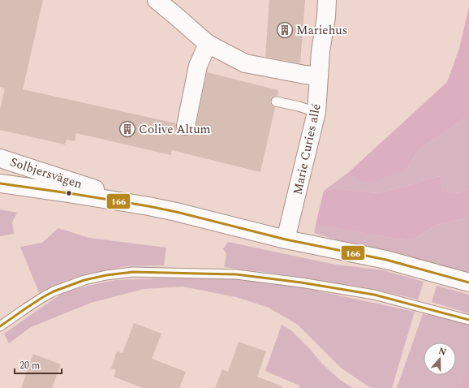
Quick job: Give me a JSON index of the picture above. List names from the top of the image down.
{
  "streets": {
    "main road": ["Marie Curies allé", "Solbjersvägen"]
  },
  "crossings": [
    ["Marie Curies allé", "Solbjersvägen"]
  ],
  "places": {
    "building": ["Mariehus", "Colive Altum"]
  },
  "lines": ["transit line 166"],
  "scale_bar": "20 m",
  "north": "top"
}
